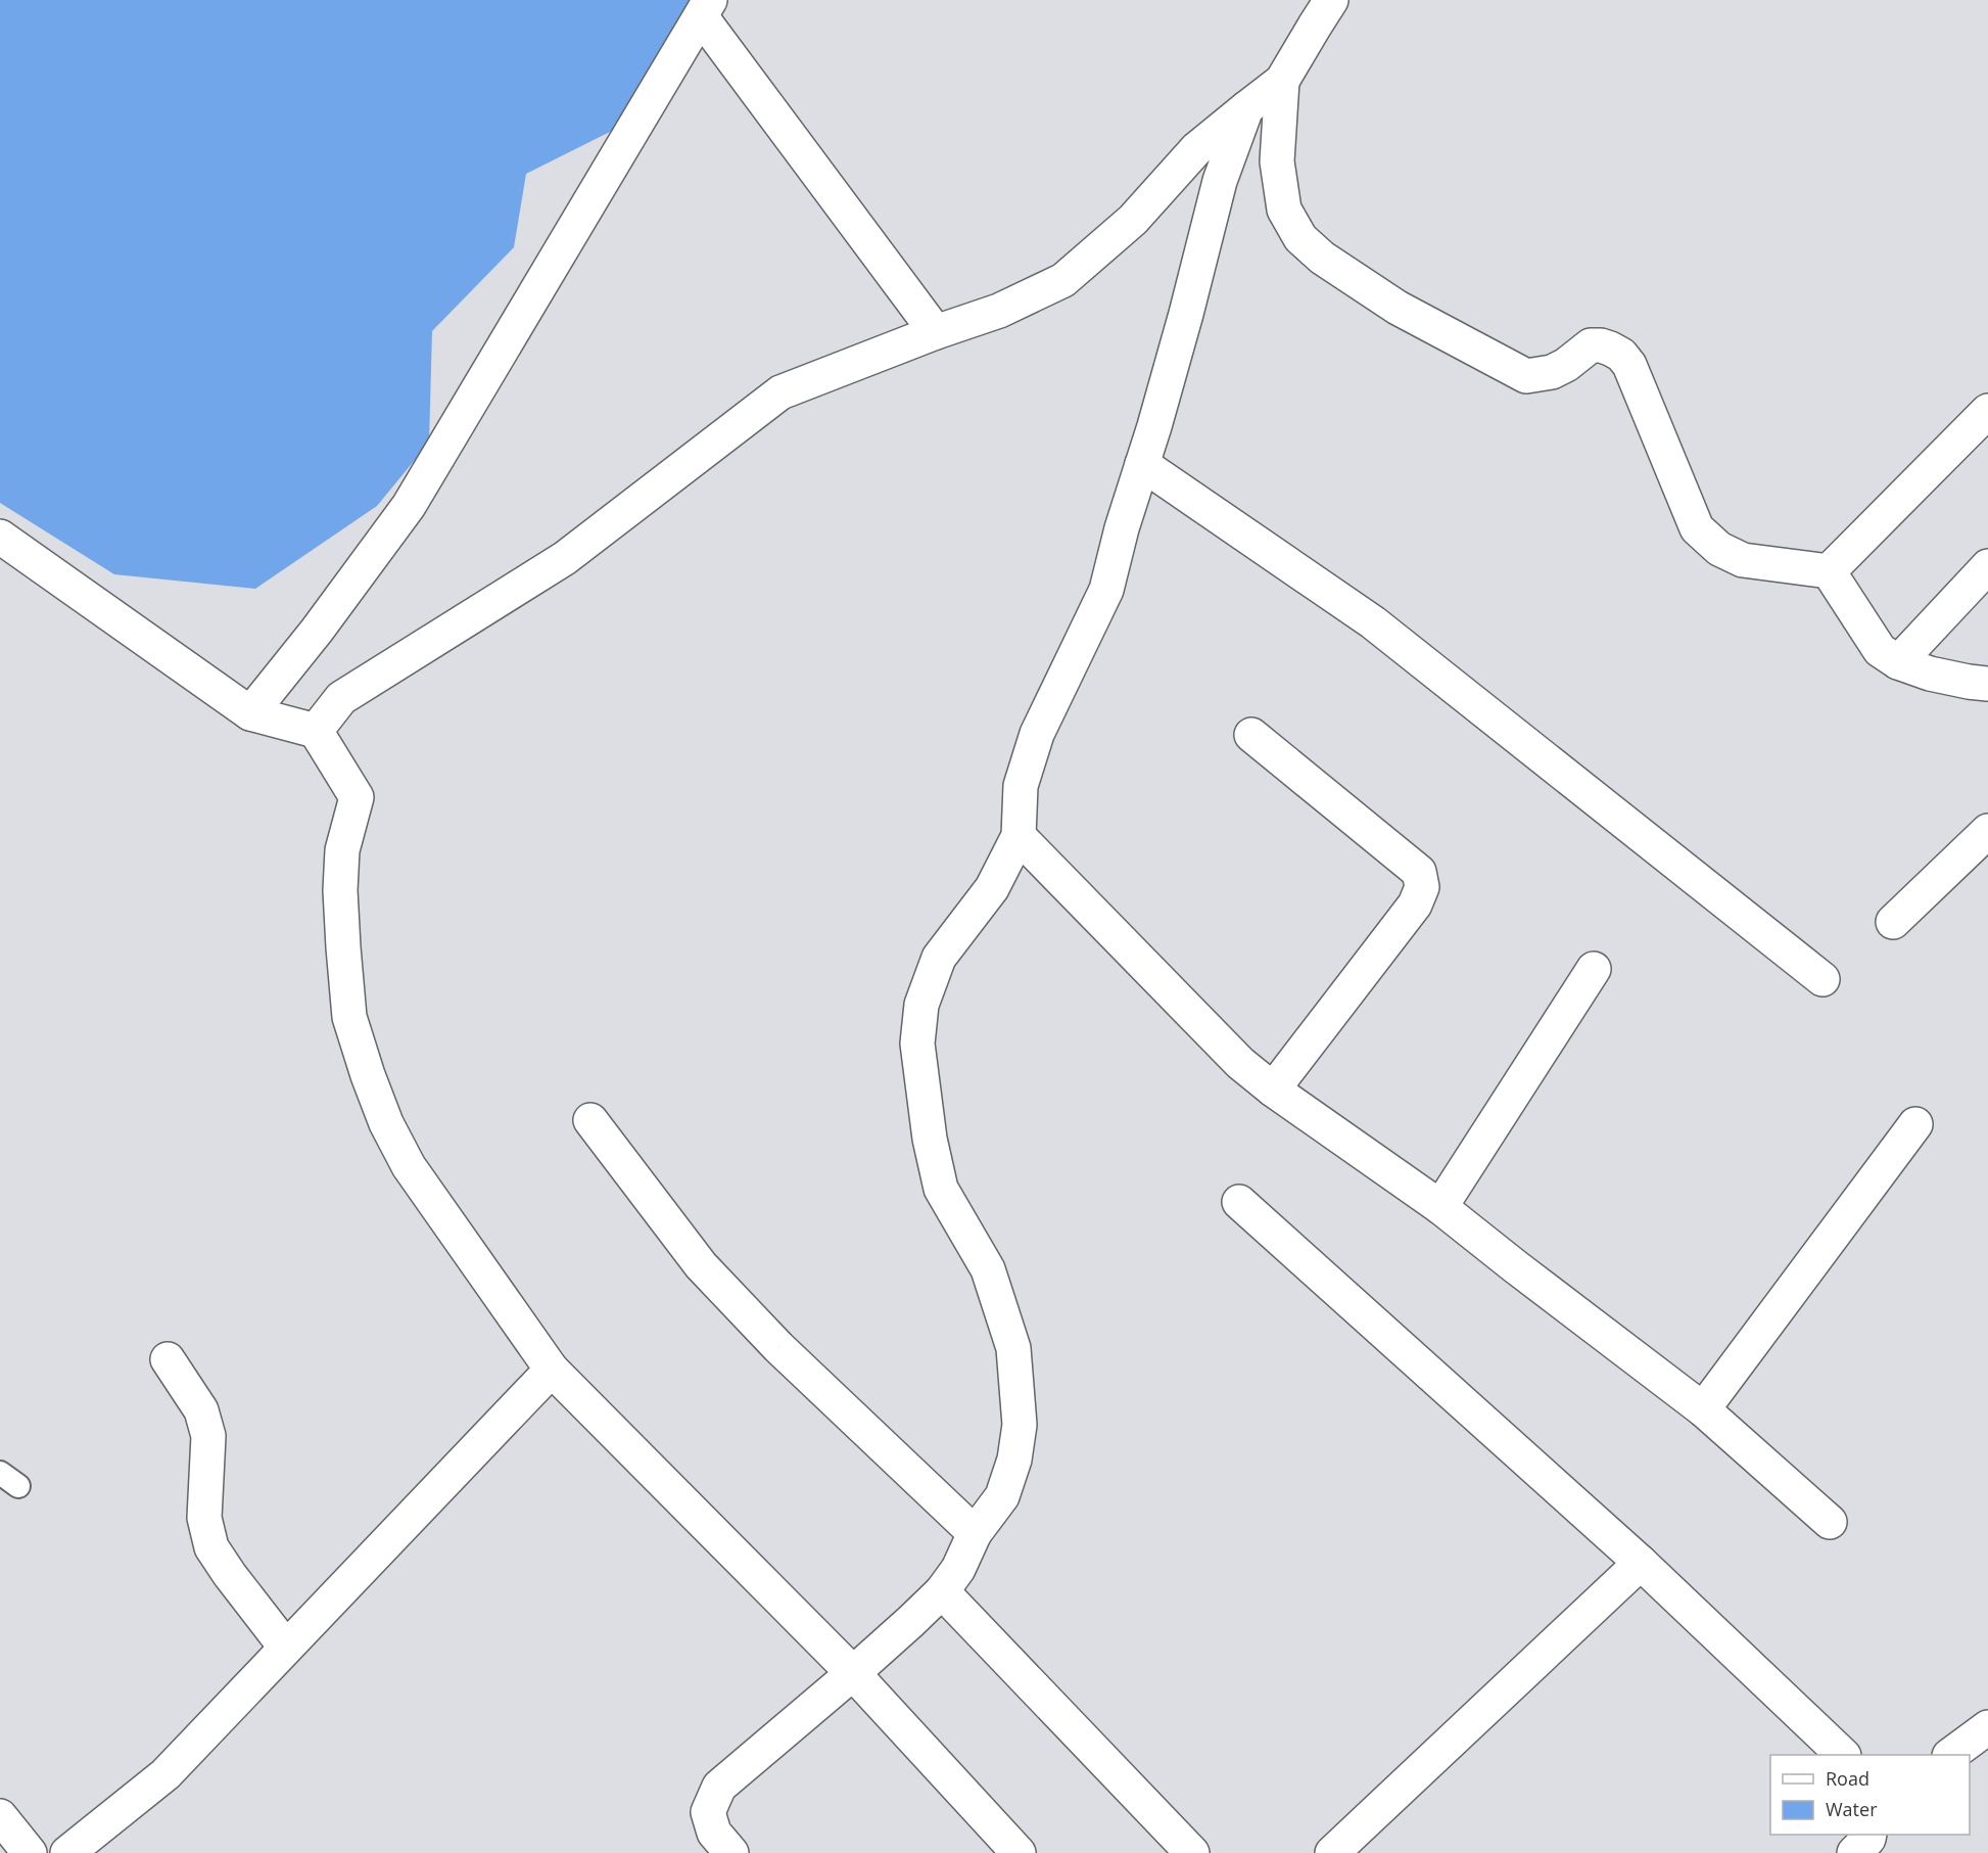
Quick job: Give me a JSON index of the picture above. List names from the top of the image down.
{
  "legend": ["Road", "Water"]
}
